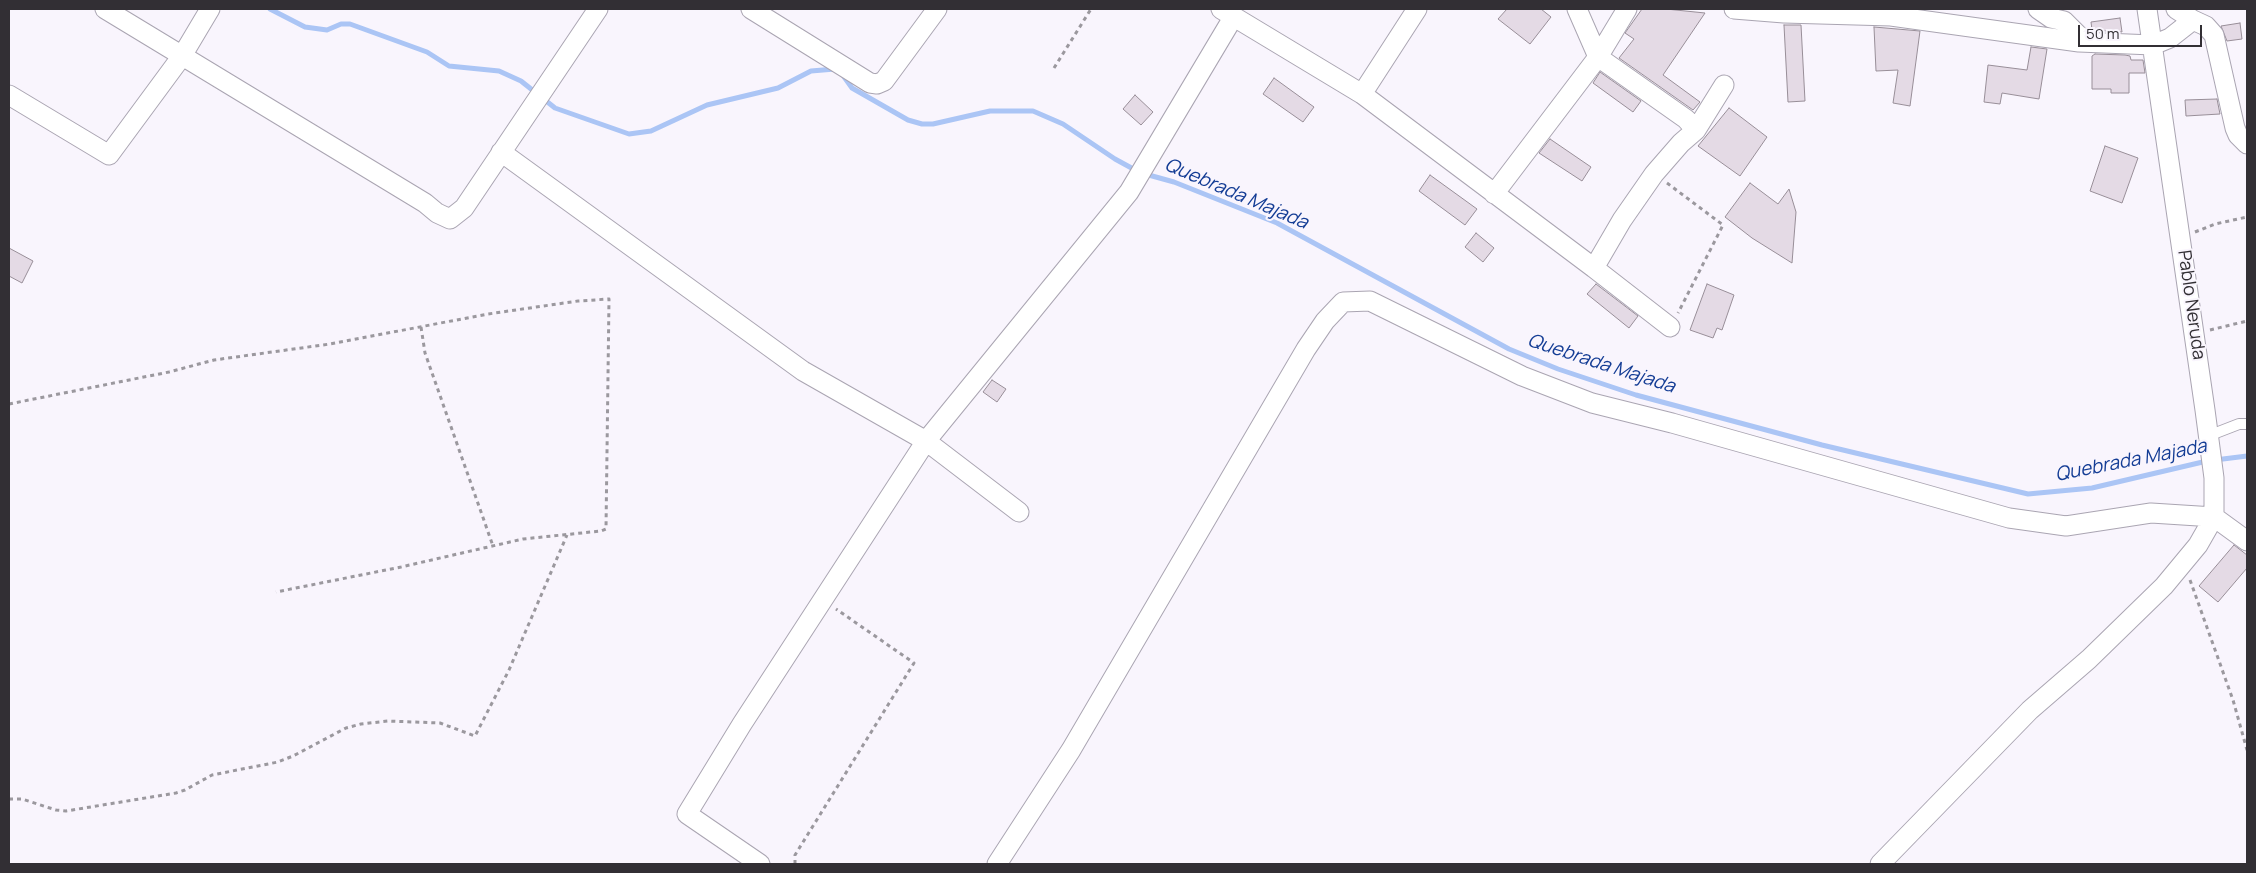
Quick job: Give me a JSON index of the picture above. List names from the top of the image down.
{
  "streets": {
    "street": ["Pablo Neruda"]
  },
  "water": ["Quebrada Majada"],
  "scale_bar": "50 m"
}
